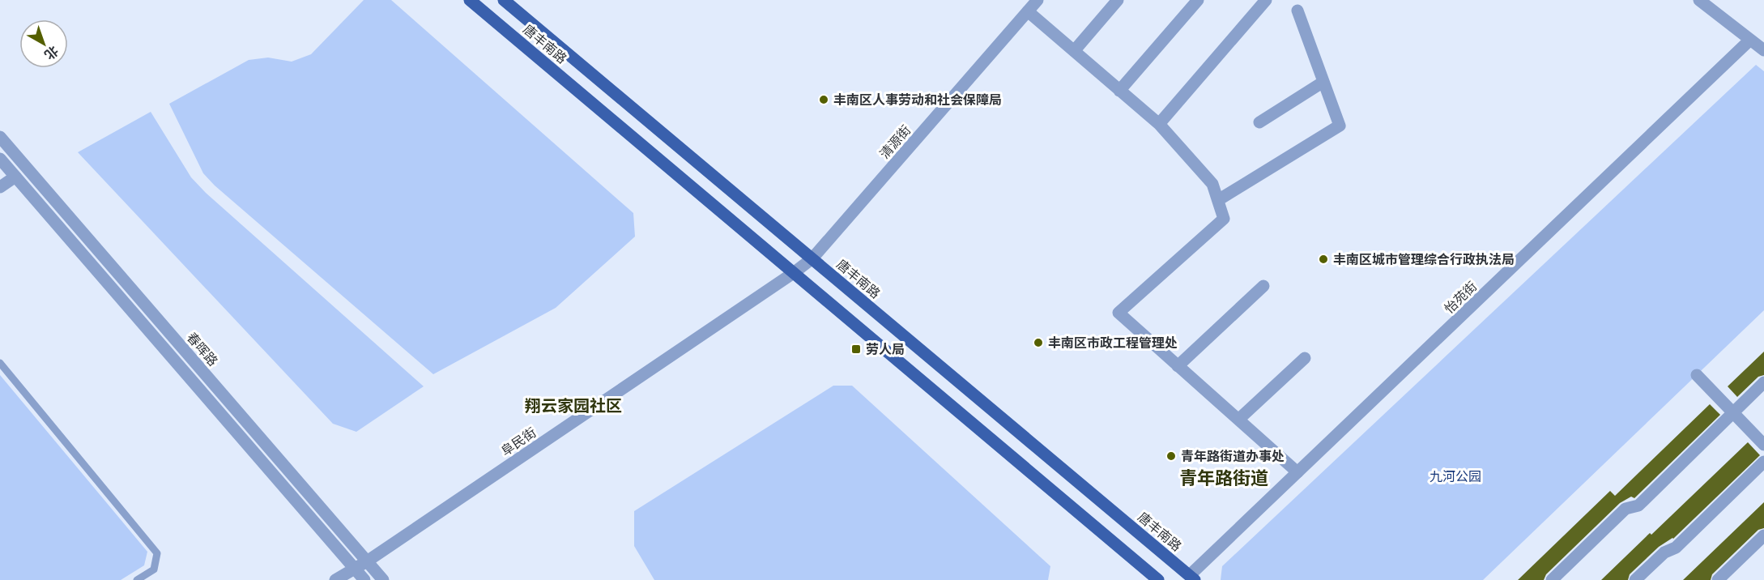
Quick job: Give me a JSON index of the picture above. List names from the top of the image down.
{
  "streets": {
    "main road": ["唐丰南路"],
    "street": [
      "清源街",
      "怡苑街",
      "春晖路",
      "阜民街"
    ]
  },
  "crossings": [
    ["唐丰南路", "清源街"],
    ["唐丰南路", "怡苑街"],
    ["唐丰南路", "阜民街"],
    ["清源街", "阜民街"],
    ["春晖路", "阜民街"]
  ],
  "districts": ["翔云家园社区", "青年路街道"],
  "parks": ["九河公园"],
  "places": {
    "other": [
      "丰南区人事劳动和社会保障局",
      "丰南区城市管理综合行政执法局",
      "丰南区市政工程管理处",
      "青年路街道办事处"
    ],
    "transit": ["劳人局"]
  },
  "north": "bottom right"
}
